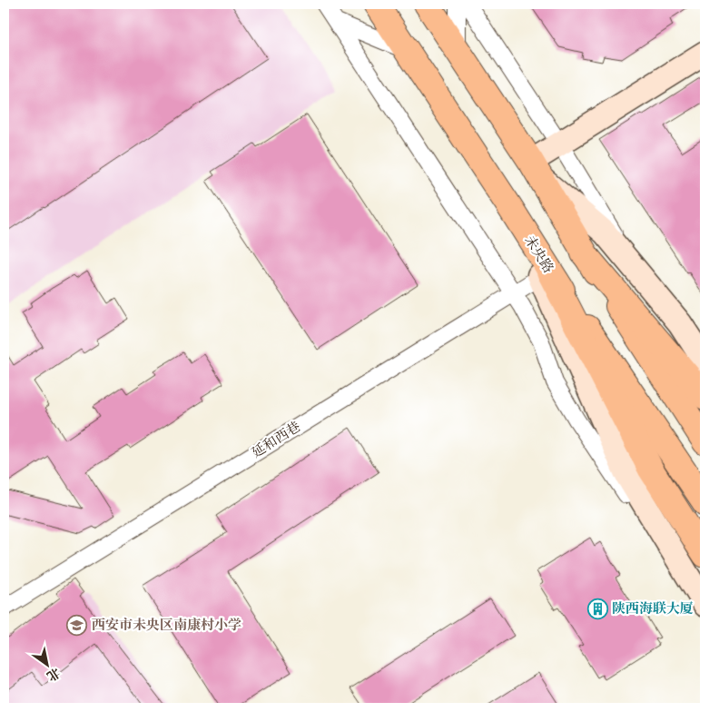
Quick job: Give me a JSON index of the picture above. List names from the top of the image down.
{
  "streets": {
    "main road": ["未央路"],
    "street": ["延和西巷"]
  },
  "crossings": [
    ["未央路", "延和西巷"]
  ],
  "places": {
    "building": ["陕西海联大厦"],
    "school or university": ["西安市未央区南康村小学"]
  },
  "north": "bottom right"
}
